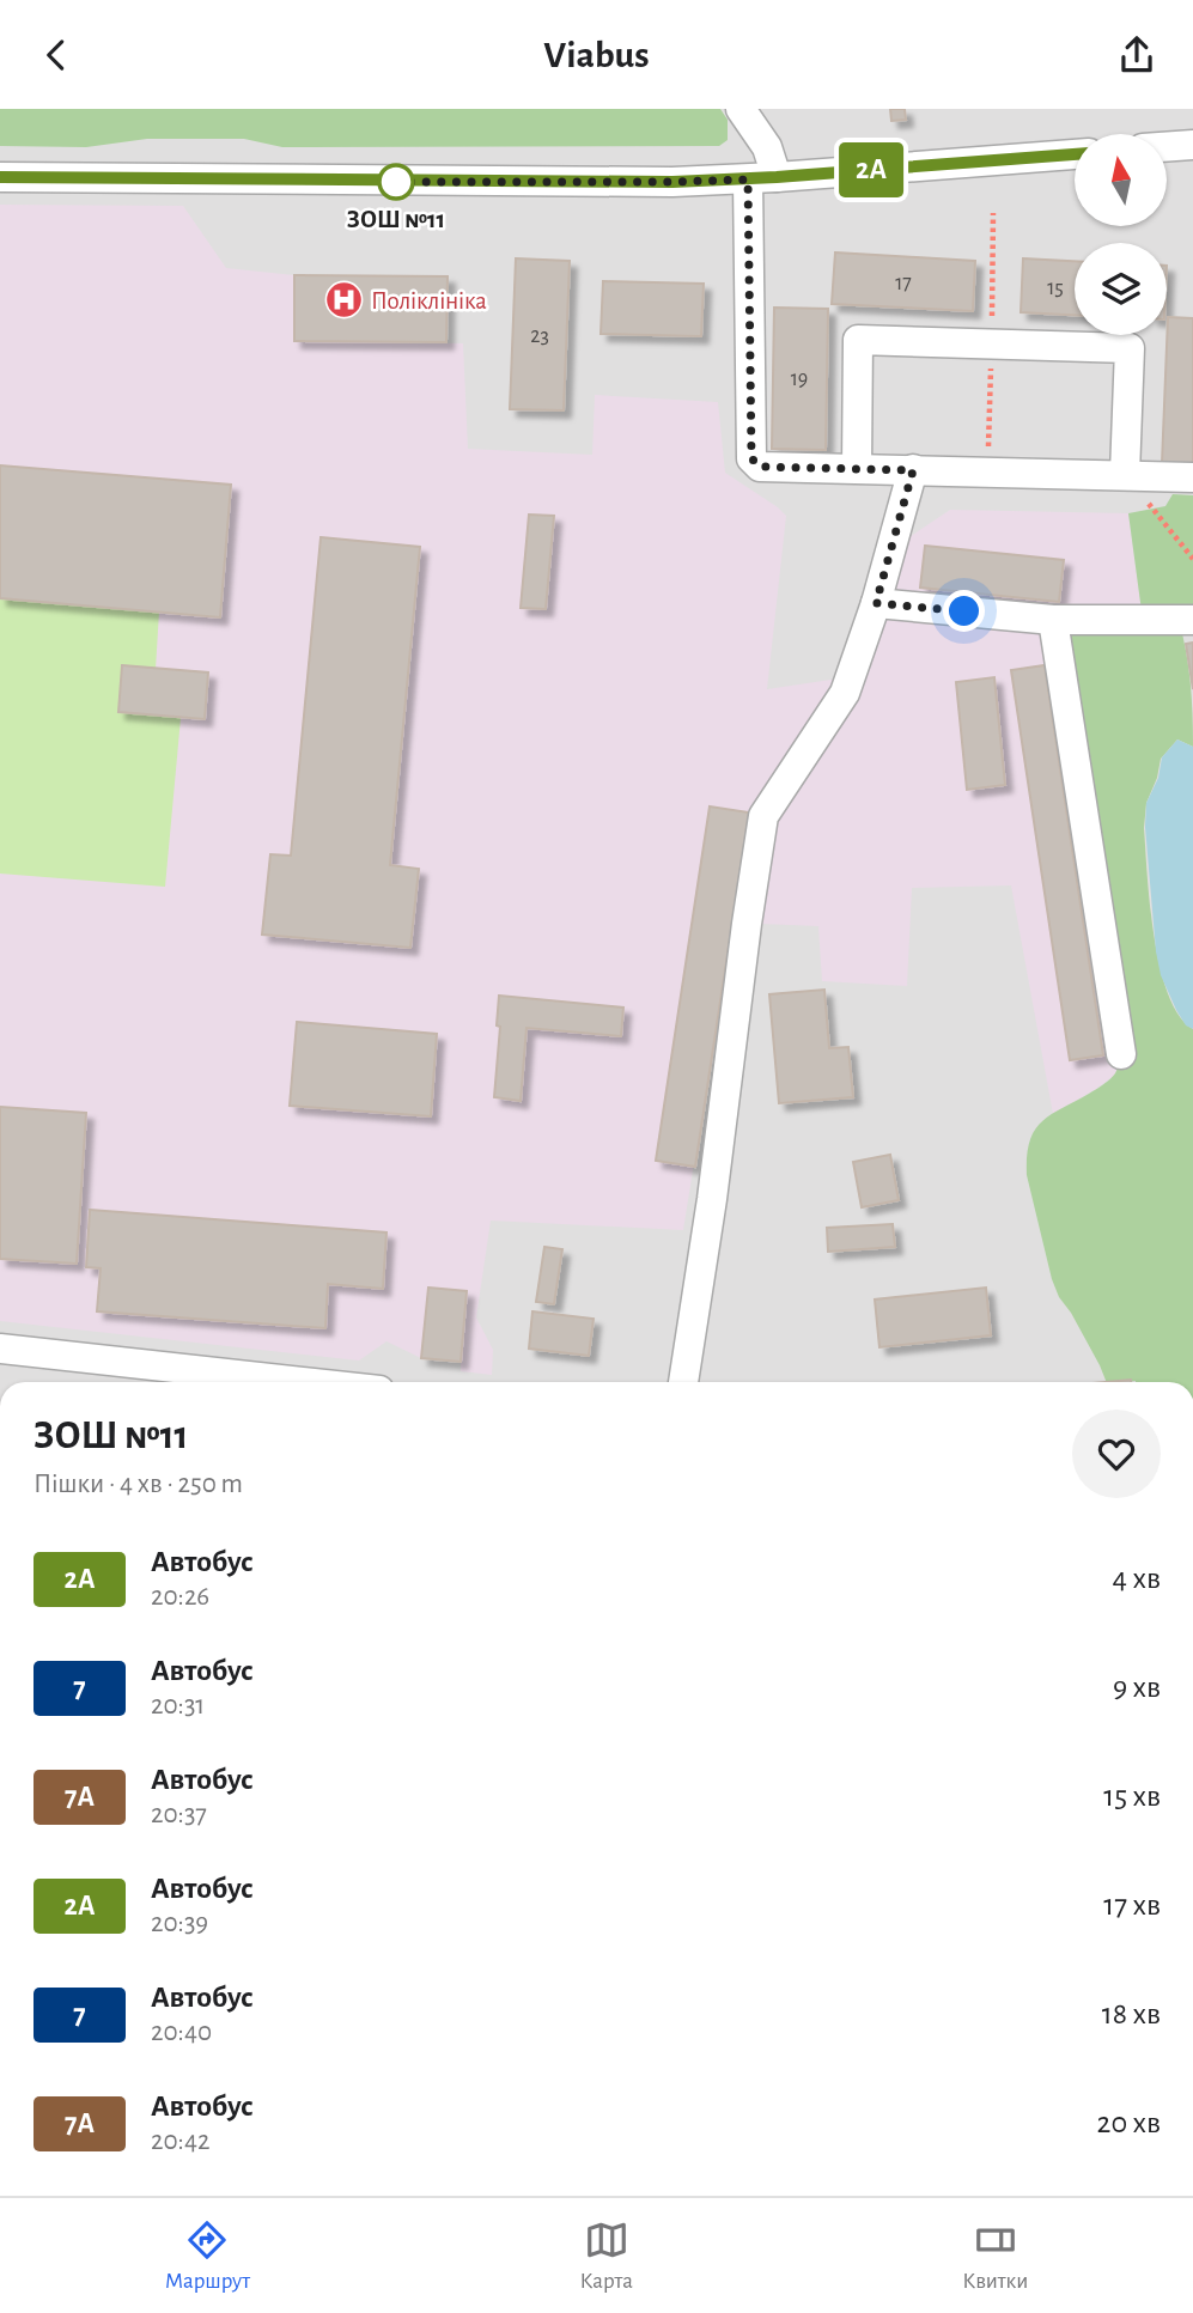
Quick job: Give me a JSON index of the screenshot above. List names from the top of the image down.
{
  "places": {
    "other": ["ЗОШ №11"],
    "hospital": ["Поліклініка"]
  },
  "lines": ["bus line 2А"],
  "house_numbers": [
    "17",
    "15",
    "23",
    "19"
  ],
  "north": "top",
  "page": {
    "header": "Viabus",
    "on_map": "2А",
    "heading": ["ЗОШ №11", "Пішки · 4 хв · 250 m"],
    "list": [
      {
        "mark": "2А",
        "name": "Автобус",
        "note": "20:26",
        "value": "4 хв"
      },
      {
        "mark": "7",
        "name": "Автобус",
        "note": "20:31",
        "value": "9 хв"
      },
      {
        "mark": "7А",
        "name": "Автобус",
        "note": "20:37",
        "value": "15 хв"
      },
      {
        "mark": "2А",
        "name": "Автобус",
        "note": "20:39",
        "value": "17 хв"
      },
      {
        "mark": "7",
        "name": "Автобус",
        "note": "20:40",
        "value": "18 хв"
      },
      {
        "mark": "7А",
        "name": "Автобус",
        "note": "20:42",
        "value": "20 хв"
      }
    ],
    "tabs": ["Маршрут", "Карта", "Квитки"]
  }
}
